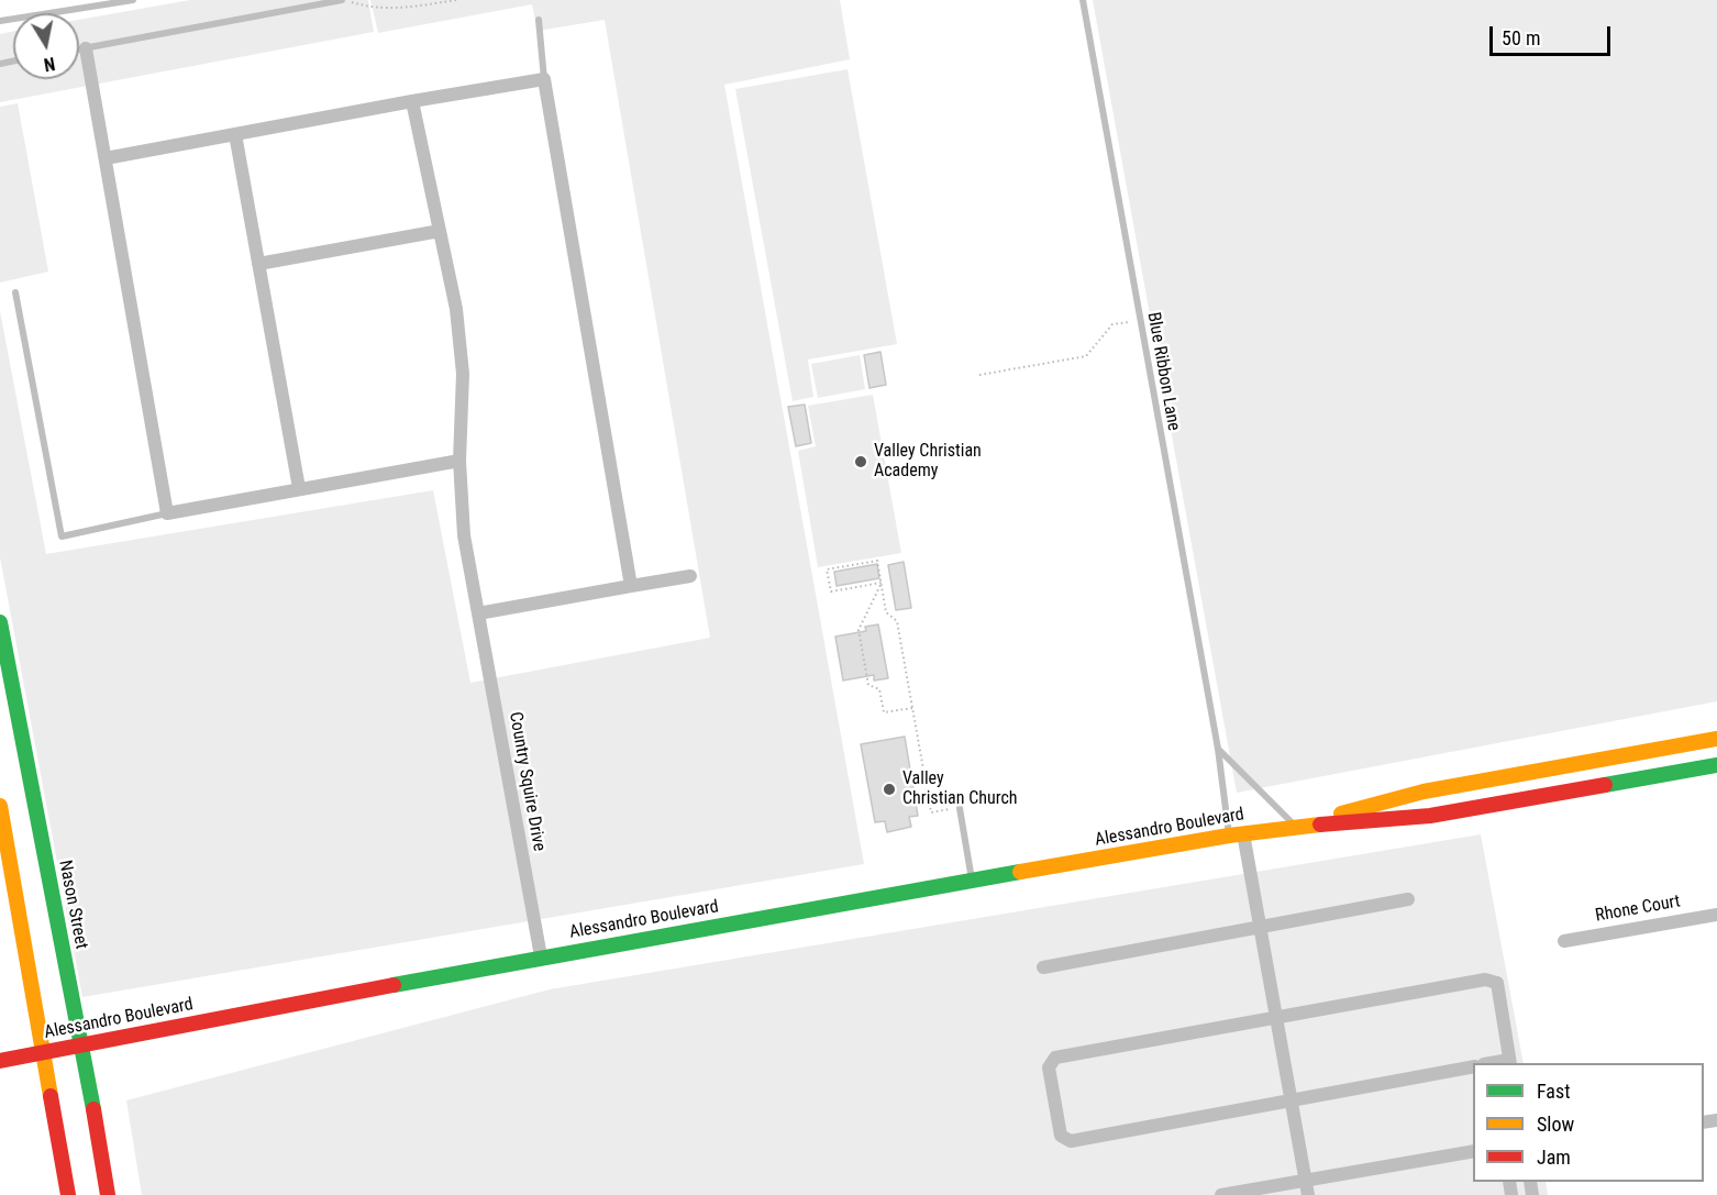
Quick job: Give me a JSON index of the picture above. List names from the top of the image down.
{
  "streets": {
    "main road": ["Alessandro Boulevard", "Nason Street"],
    "street": ["Country Squire Drive", "Rhone Court"],
    "lane": ["Blue Ribbon Lane"]
  },
  "crossings": [
    ["Blue Ribbon Lane", "Alessandro Boulevard"],
    ["Country Squire Drive", "Alessandro Boulevard"],
    ["Alessandro Boulevard", "Nason Street"]
  ],
  "places": ["Valley Christian Academy", "Valley Christian Church"],
  "legend": ["Fast", "Slow", "Jam"],
  "scale_bar": "50 m",
  "north": "bottom"
}
